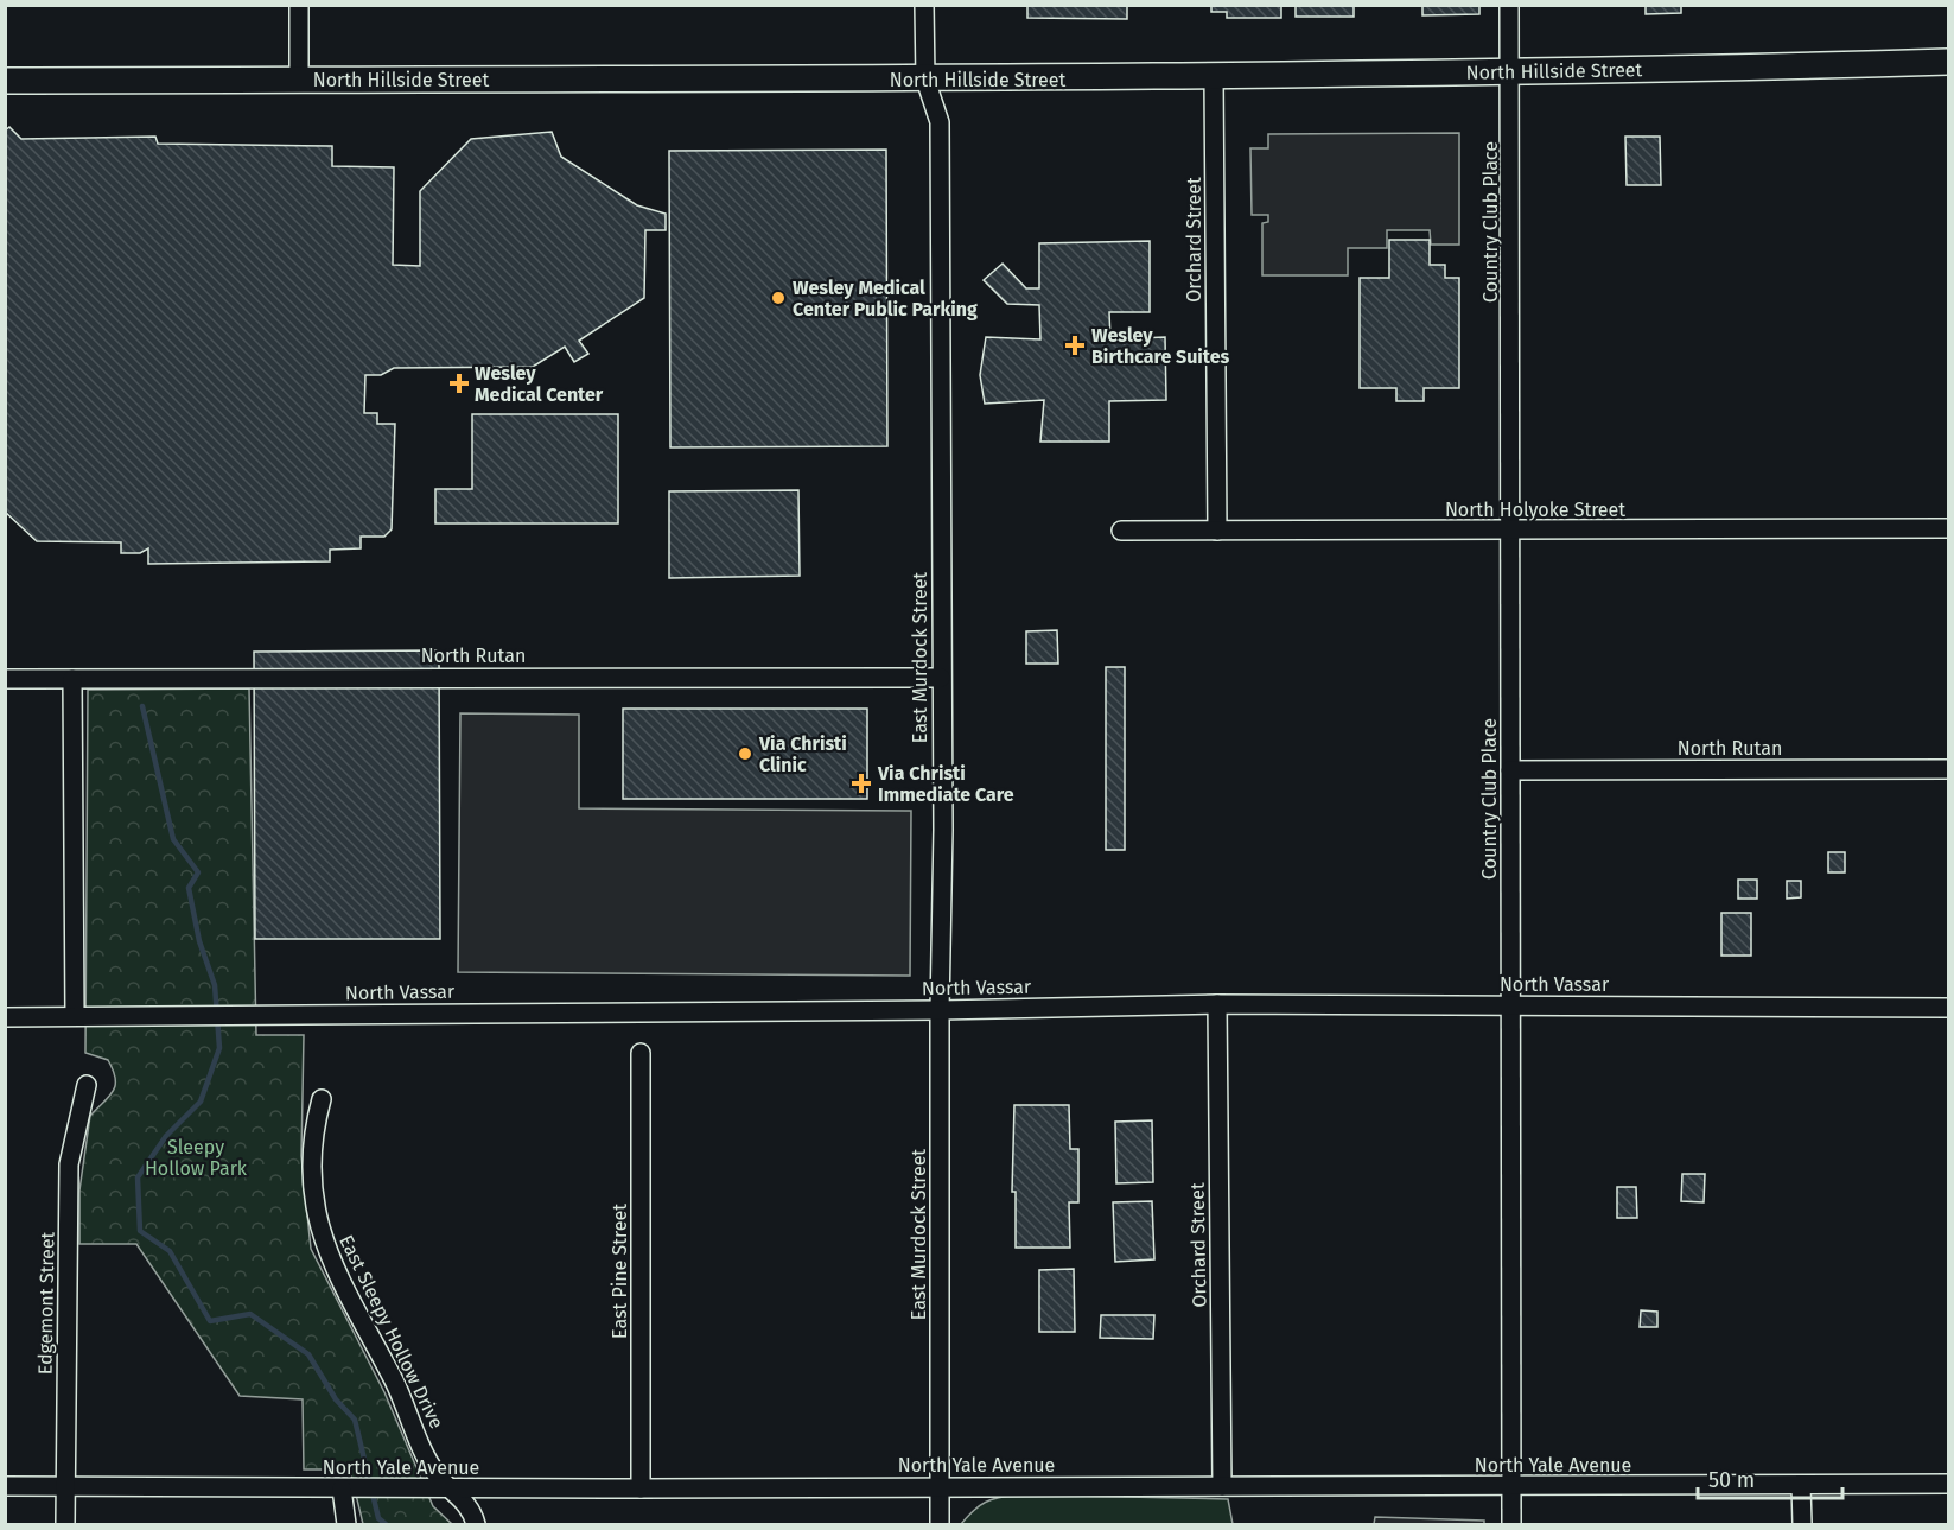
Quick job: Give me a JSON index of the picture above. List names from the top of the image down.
{
  "streets": {
    "main road": ["North Hillside Street"],
    "street": [
      "Country Club Place",
      "Orchard Street",
      "North Holyoke Street",
      "North Rutan",
      "East Murdock Street",
      "North Vassar",
      "East Pine Street",
      "Edgemont Street",
      "East Sleepy Hollow Drive",
      "North Yale Avenue"
    ]
  },
  "crossings": [
    ["North Hillside Street", "Country Club Place"],
    ["North Hillside Street", "Orchard Street"],
    ["North Hillside Street", "East Murdock Street"],
    ["Country Club Place", "North Holyoke Street"],
    ["Country Club Place", "North Rutan"],
    ["Country Club Place", "North Vassar"],
    ["Country Club Place", "North Yale Avenue"],
    ["Orchard Street", "North Holyoke Street"],
    ["Orchard Street", "North Vassar"],
    ["Orchard Street", "North Yale Avenue"],
    ["North Rutan", "East Murdock Street"],
    ["East Murdock Street", "North Vassar"],
    ["East Murdock Street", "North Yale Avenue"],
    ["East Pine Street", "North Yale Avenue"],
    ["Edgemont Street", "North Yale Avenue"],
    ["East Sleepy Hollow Drive", "North Yale Avenue"]
  ],
  "parks": ["Sleepy Hollow Park"],
  "places": {
    "other": ["Wesley Medical Center Public Parking", "Via Christi Clinic"],
    "health": ["Wesley Birthcare Suites", "Wesley Medical Center", "Via Christi Immediate Care"]
  },
  "scale_bar": "50 m"
}
